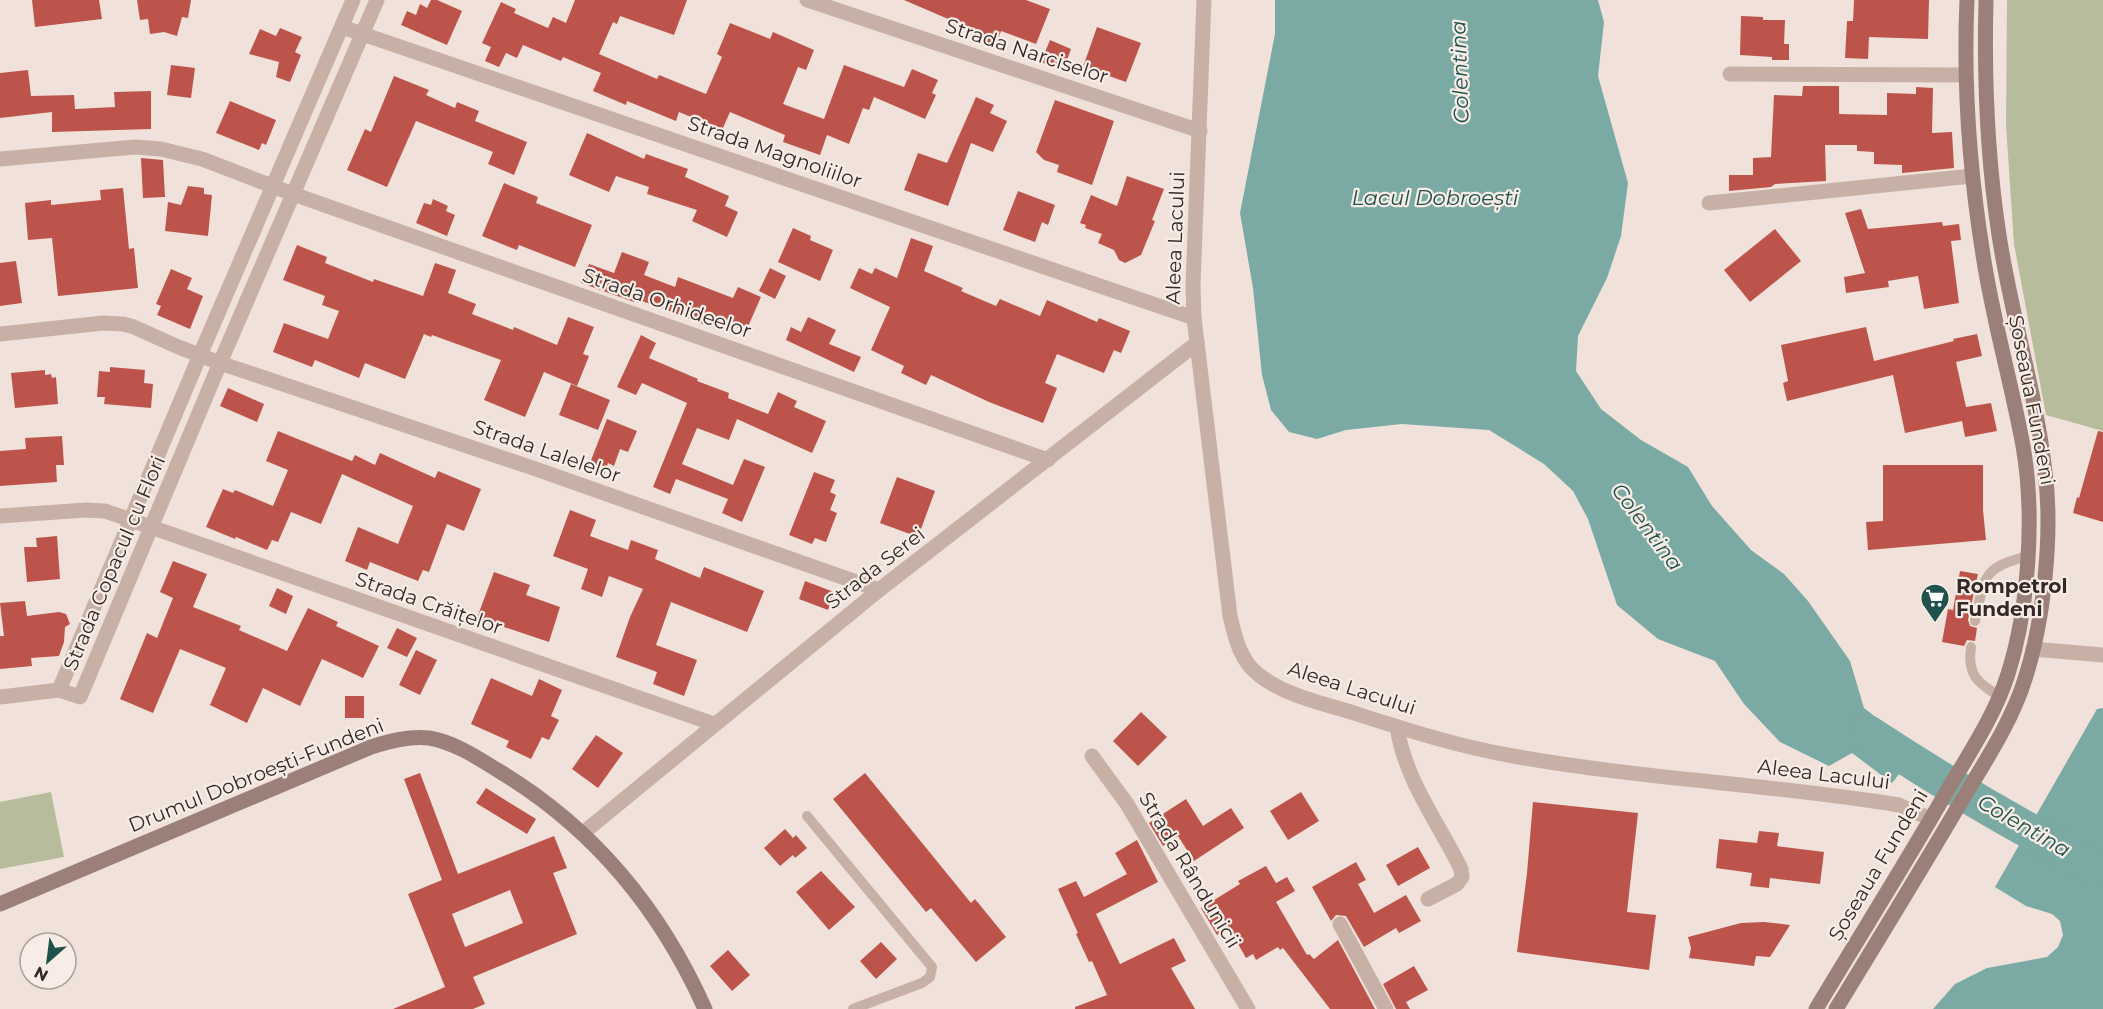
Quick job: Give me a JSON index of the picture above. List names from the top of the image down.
{
  "streets": {
    "main road": ["Șoseaua Fundeni", "Drumul Dobroești-Fundeni"],
    "street": [
      "Strada Narciselor",
      "Strada Magnoliilor",
      "Aleea Lacului",
      "Strada Orhideelor",
      "Strada Lalelelor",
      "Strada Copacul cu Flori",
      "Strada Serei",
      "Strada Crăițelor",
      "Strada Rândunicii"
    ]
  },
  "crossings": [
    ["Strada Narciselor", "Aleea Lacului"],
    ["Strada Magnoliilor", "Aleea Lacului"],
    ["Strada Magnoliilor", "Strada Copacul cu Flori"],
    ["Aleea Lacului", "Șoseaua Fundeni"],
    ["Aleea Lacului", "Strada Serei"],
    ["Strada Orhideelor", "Strada Copacul cu Flori"],
    ["Strada Orhideelor", "Strada Serei"],
    ["Strada Lalelelor", "Strada Copacul cu Flori"],
    ["Strada Lalelelor", "Strada Serei"],
    ["Strada Copacul cu Flori", "Strada Crăițelor"],
    ["Strada Serei", "Strada Crăițelor"],
    ["Strada Serei", "Drumul Dobroești-Fundeni"]
  ],
  "water": ["Colentina", "Lacul Dobroești"],
  "places": {
    "supermarket": ["Rompetrol Fundeni"]
  },
  "north": "bottom left"
}
